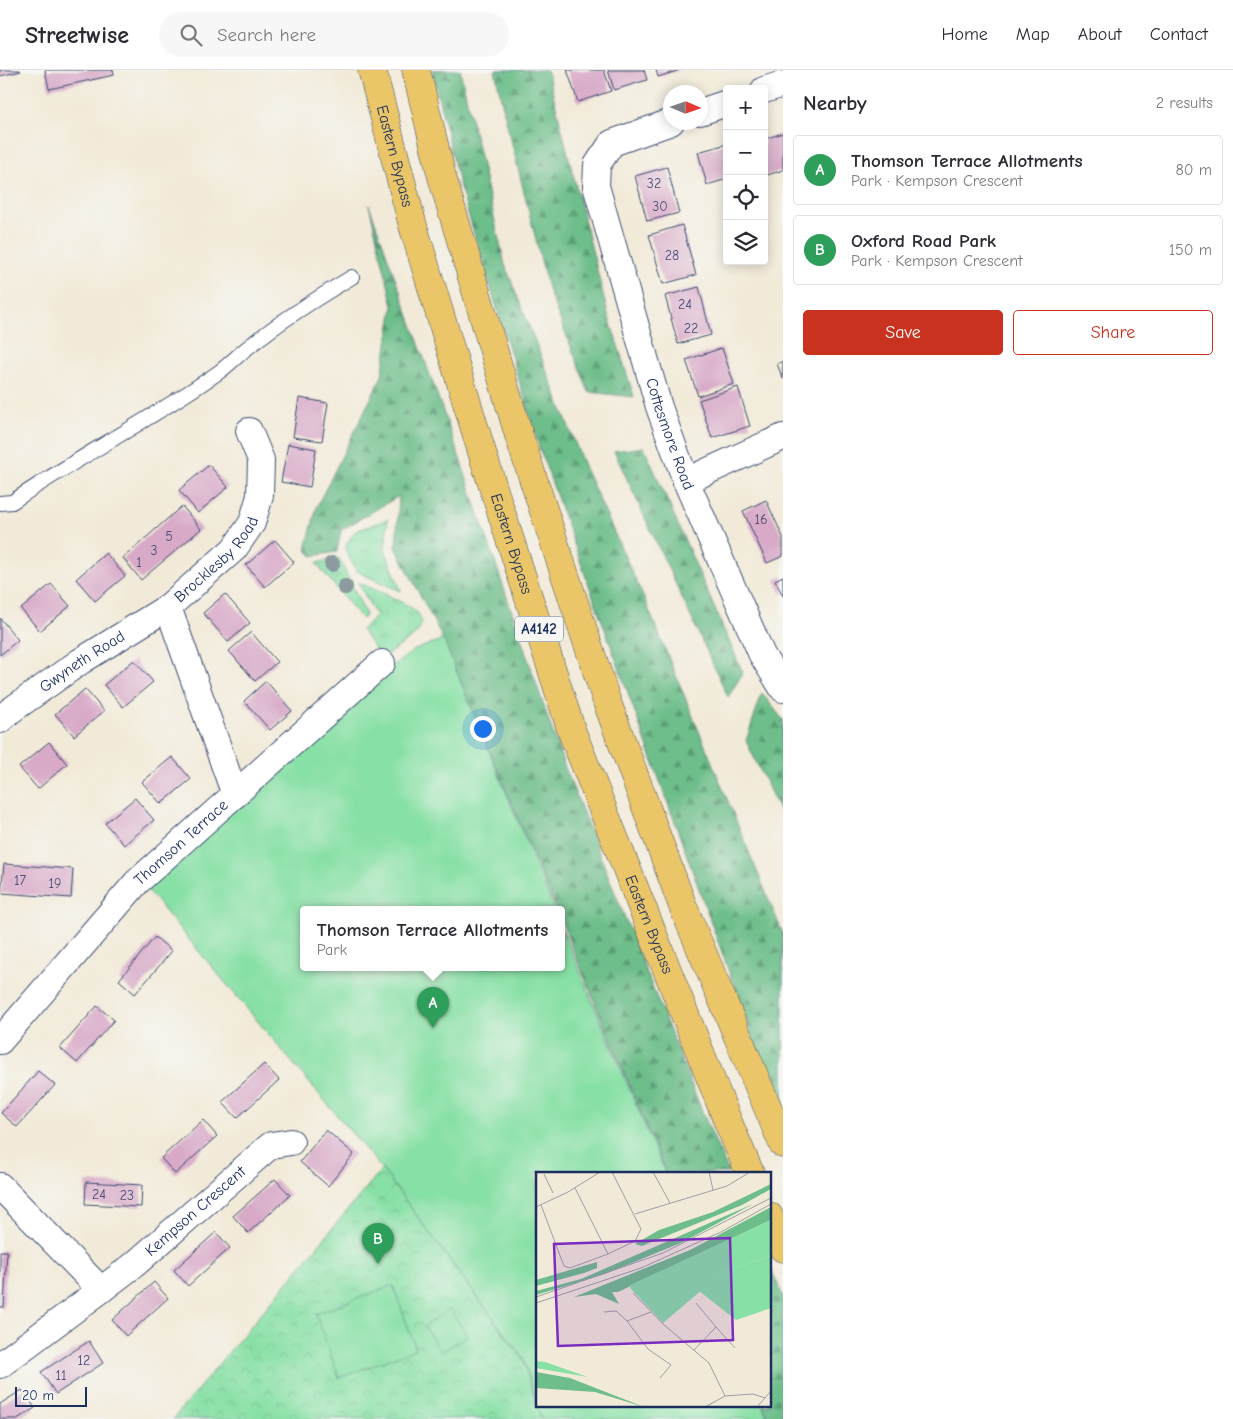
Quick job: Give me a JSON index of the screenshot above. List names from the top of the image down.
{
  "streets": {
    "highway": ["Eastern Bypass", "A4142"],
    "street": [
      "Cottesmore Road",
      "Brocklesby Road",
      "Gwyneth Road",
      "Thomson Terrace",
      "Kempson Crescent"
    ]
  },
  "crossings": [
    ["Brocklesby Road", "Gwyneth Road"],
    ["Brocklesby Road", "Thomson Terrace"]
  ],
  "house_numbers": [
    "32",
    "30",
    "28",
    "24",
    "22",
    "16",
    "5",
    "3",
    "1",
    "17",
    "19",
    "24",
    "23",
    "12",
    "11"
  ],
  "scale_bar": "20 m",
  "north": "right",
  "page": {
    "header": "Streetwise",
    "search": "Search here",
    "nav": [
      "Home",
      "Map",
      "About",
      "Contact"
    ],
    "heading": ["Nearby", "2 results"],
    "map_buttons": ["+", "−"],
    "list": [
      {
        "mark": "A",
        "name": "Thomson Terrace Allotments",
        "note": "Park · Kempson Crescent",
        "value": "80 m"
      },
      {
        "mark": "B",
        "name": "Oxford Road Park",
        "note": "Park · Kempson Crescent",
        "value": "150 m"
      }
    ],
    "buttons": ["Save", "Share"],
    "popup": ["Thomson Terrace Allotments", "Park"],
    "pins": ["A", "B"],
    "scale": "20 m"
  }
}
